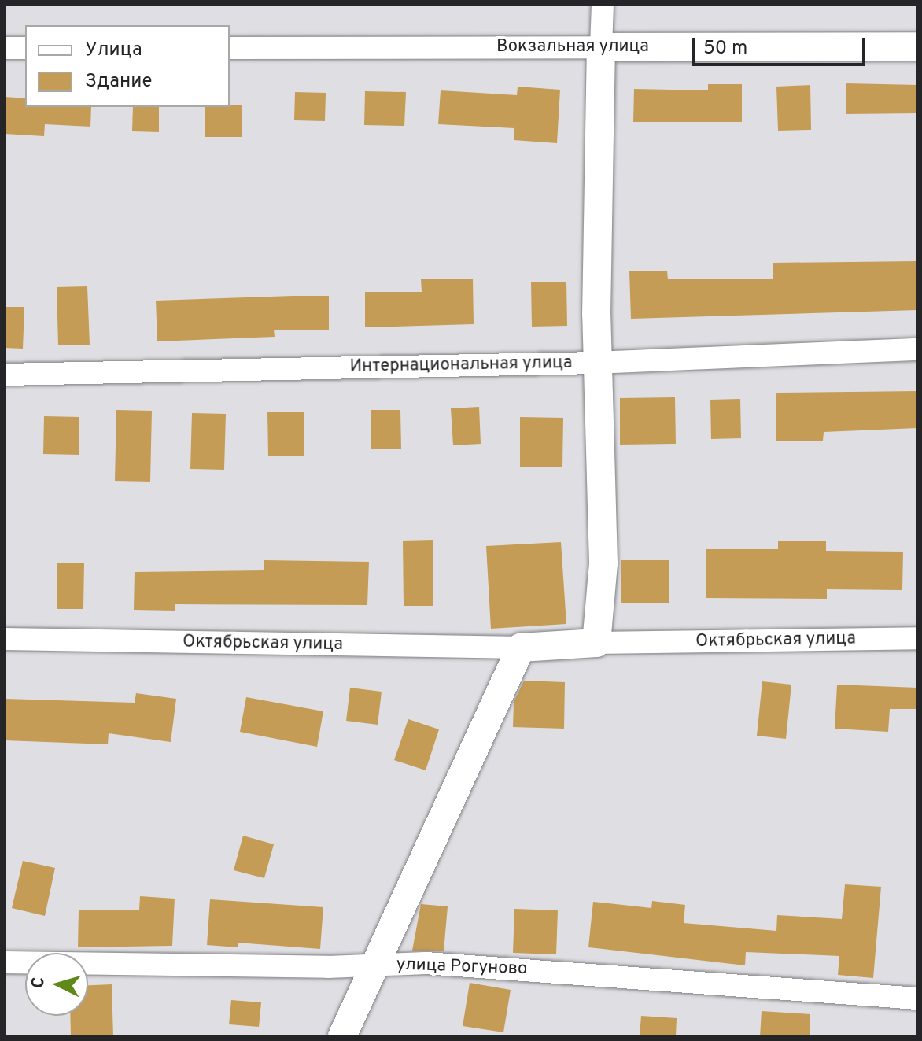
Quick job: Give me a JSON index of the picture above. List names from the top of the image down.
{
  "streets": {
    "street": [
      "Вокзальная улица",
      "Интернациональная улица",
      "Октябрьская улица",
      "улица Рогуново"
    ]
  },
  "legend": ["Улица", "Здание"],
  "scale_bar": "50 m",
  "north": "left"
}
